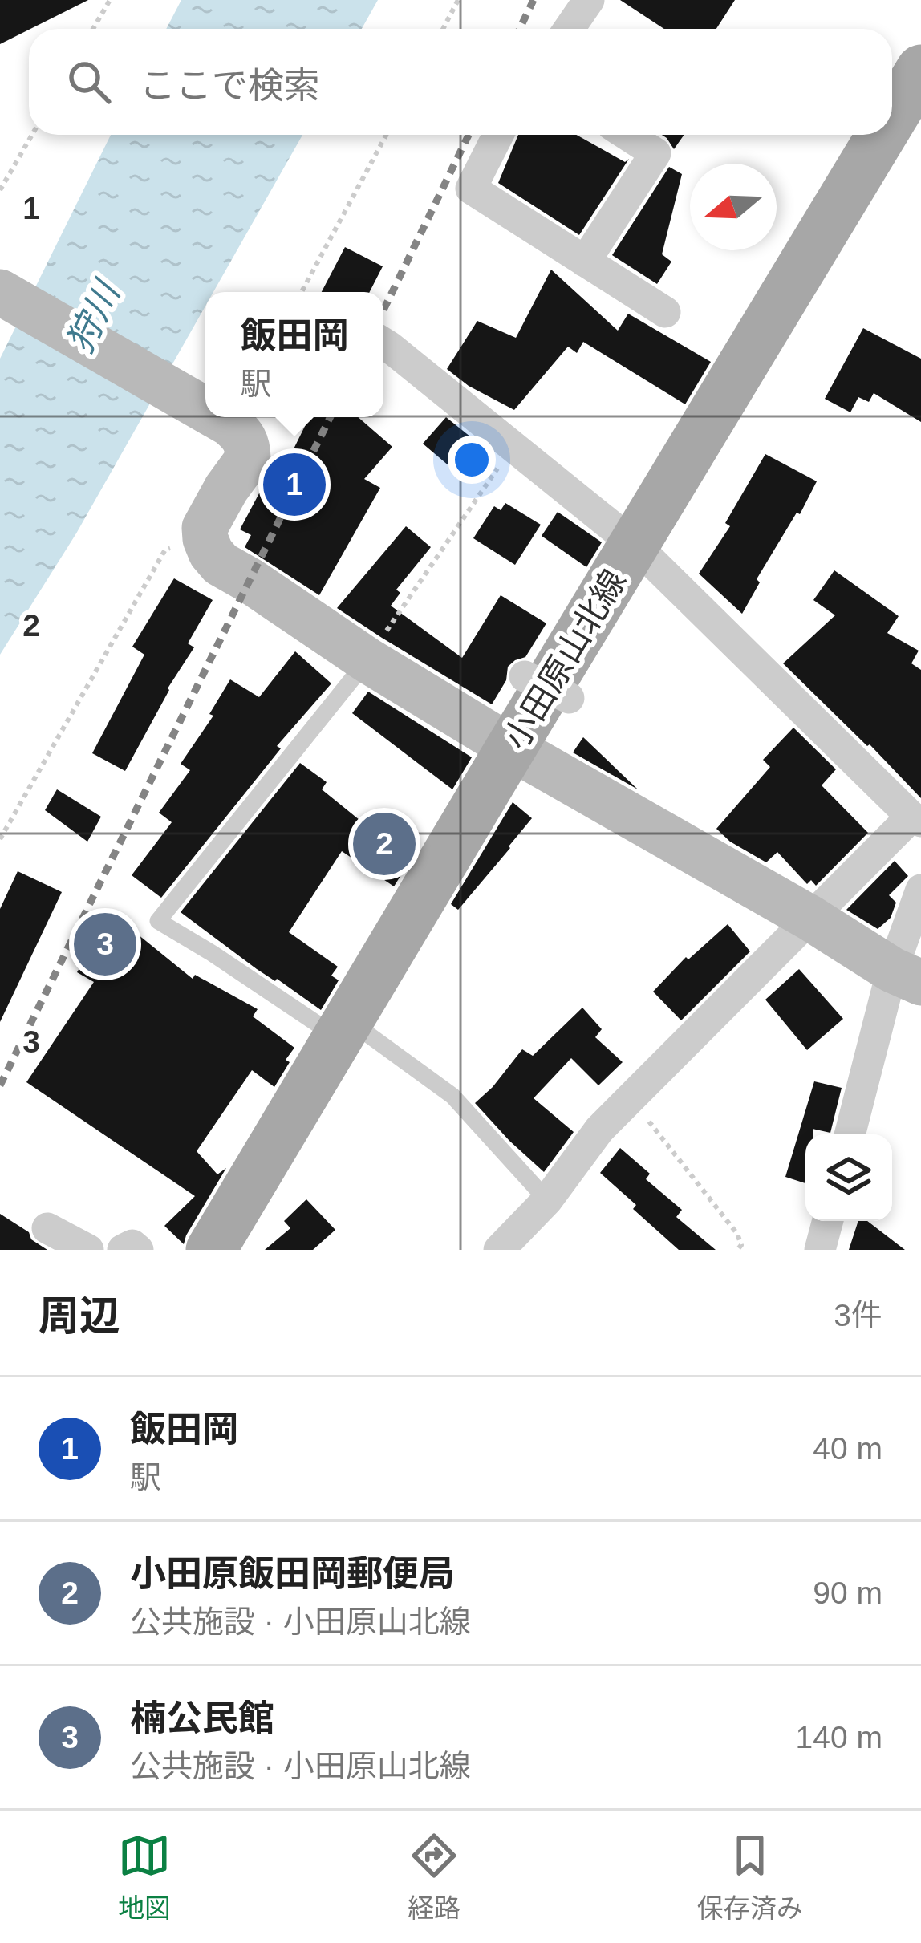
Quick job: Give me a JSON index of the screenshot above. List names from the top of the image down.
{
  "streets": {
    "main road": ["小田原山北線"]
  },
  "water": ["狩川"],
  "north": "left",
  "page": {
    "search": "ここで検索",
    "popup": ["飯田岡", "駅"],
    "pins": ["1", "2", "3"],
    "heading": ["周辺", "3件"],
    "list": [
      {
        "mark": "1",
        "name": "飯田岡",
        "note": "駅",
        "value": "40 m"
      },
      {
        "mark": "2",
        "name": "小田原飯田岡郵便局",
        "note": "公共施設 · 小田原山北線",
        "value": "90 m"
      },
      {
        "mark": "3",
        "name": "楠公民館",
        "note": "公共施設 · 小田原山北線",
        "value": "140 m"
      }
    ],
    "nav": ["地図", "経路", "保存済み"]
  },
  "grid": {
    "rows": ["1", "2", "3"]
  }
}
